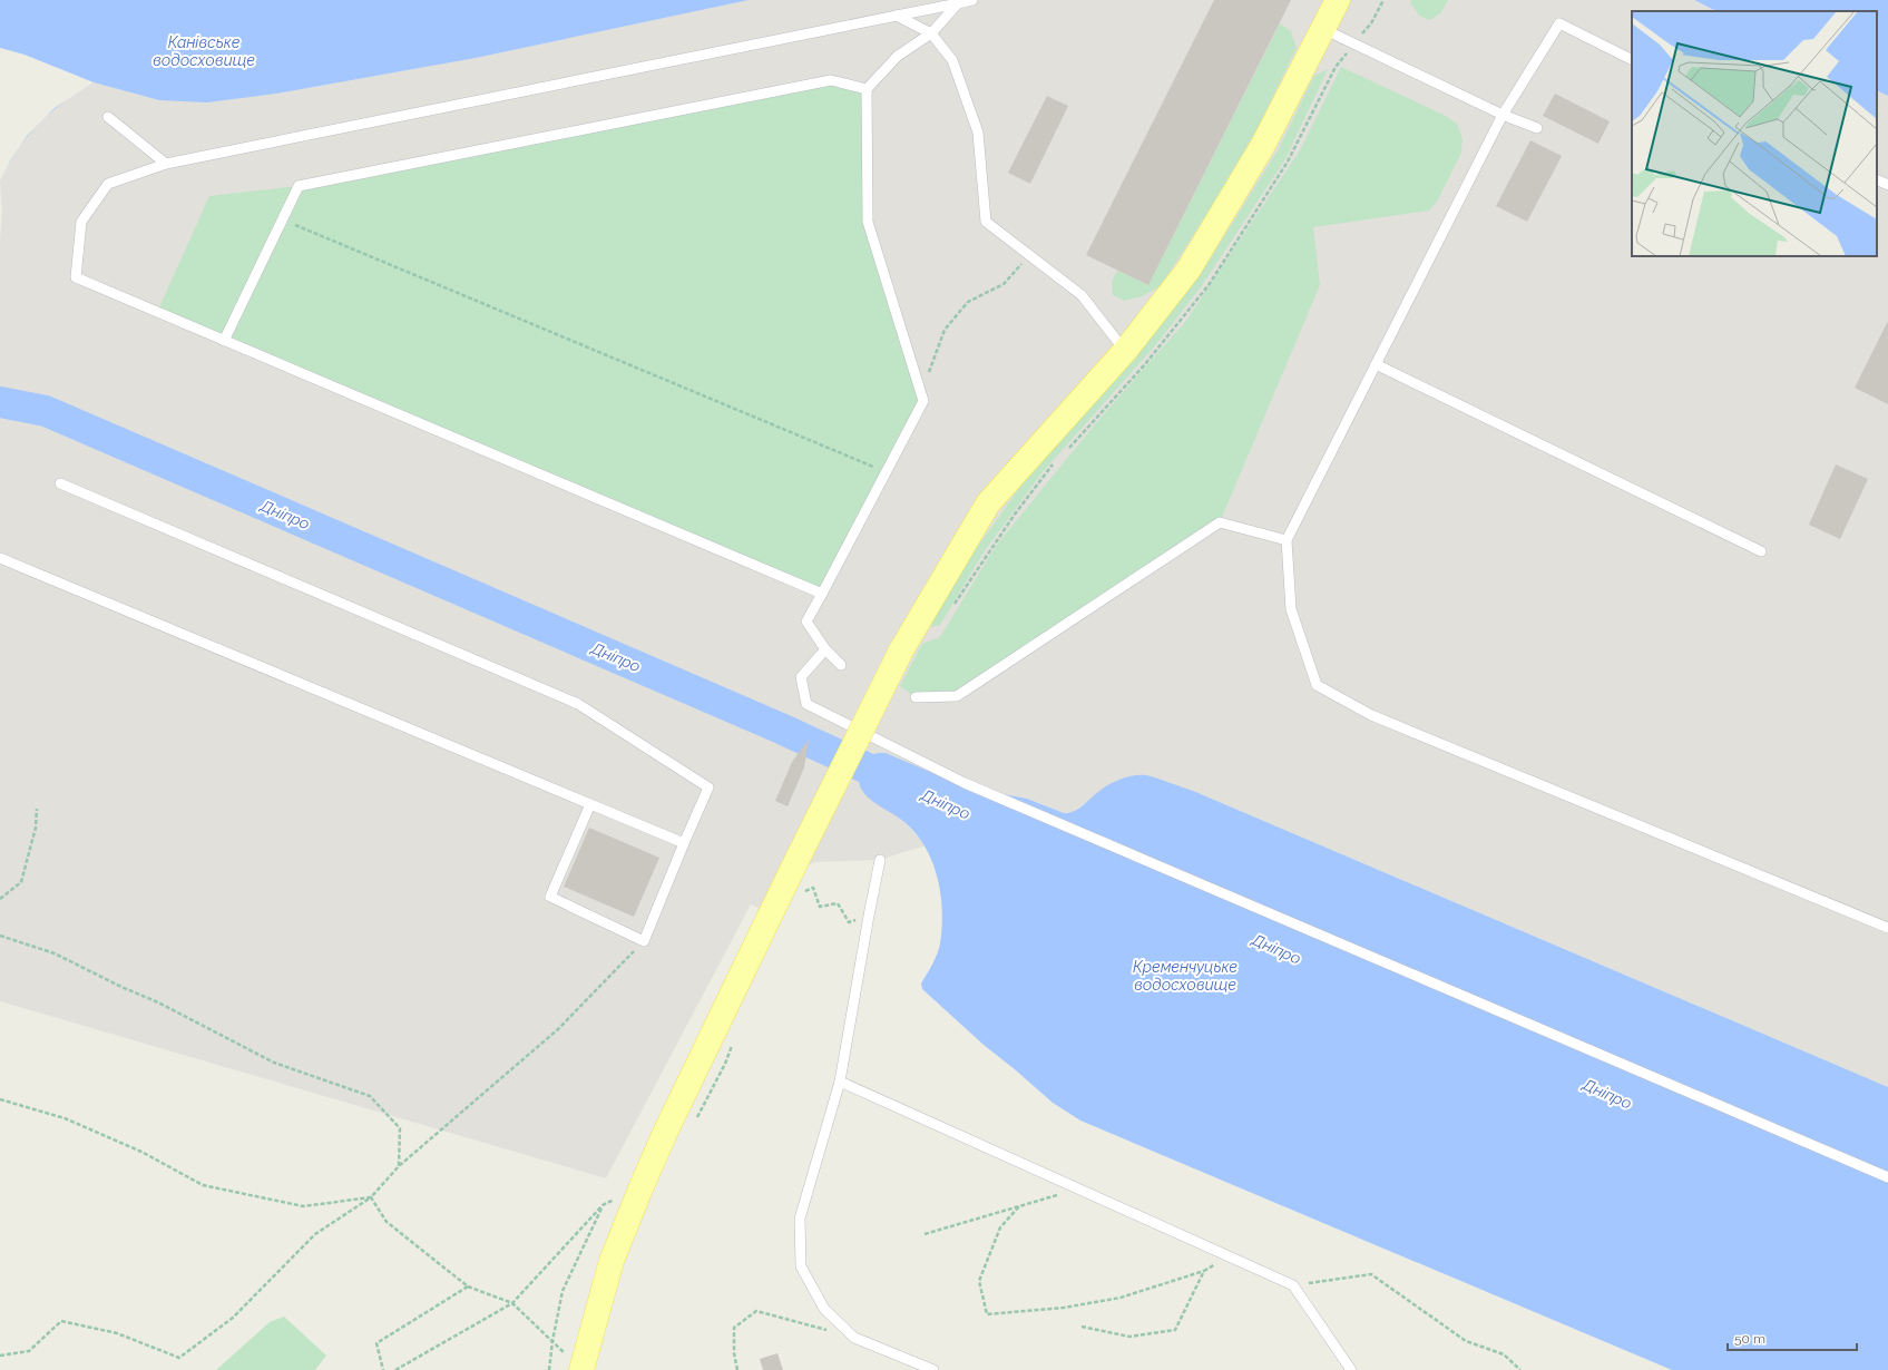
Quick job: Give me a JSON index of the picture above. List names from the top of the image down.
{
  "water": ["Канівське водосховище", "Дніпро", "Кременчуцьке водосховище"],
  "scale_bar": "50 m"
}
